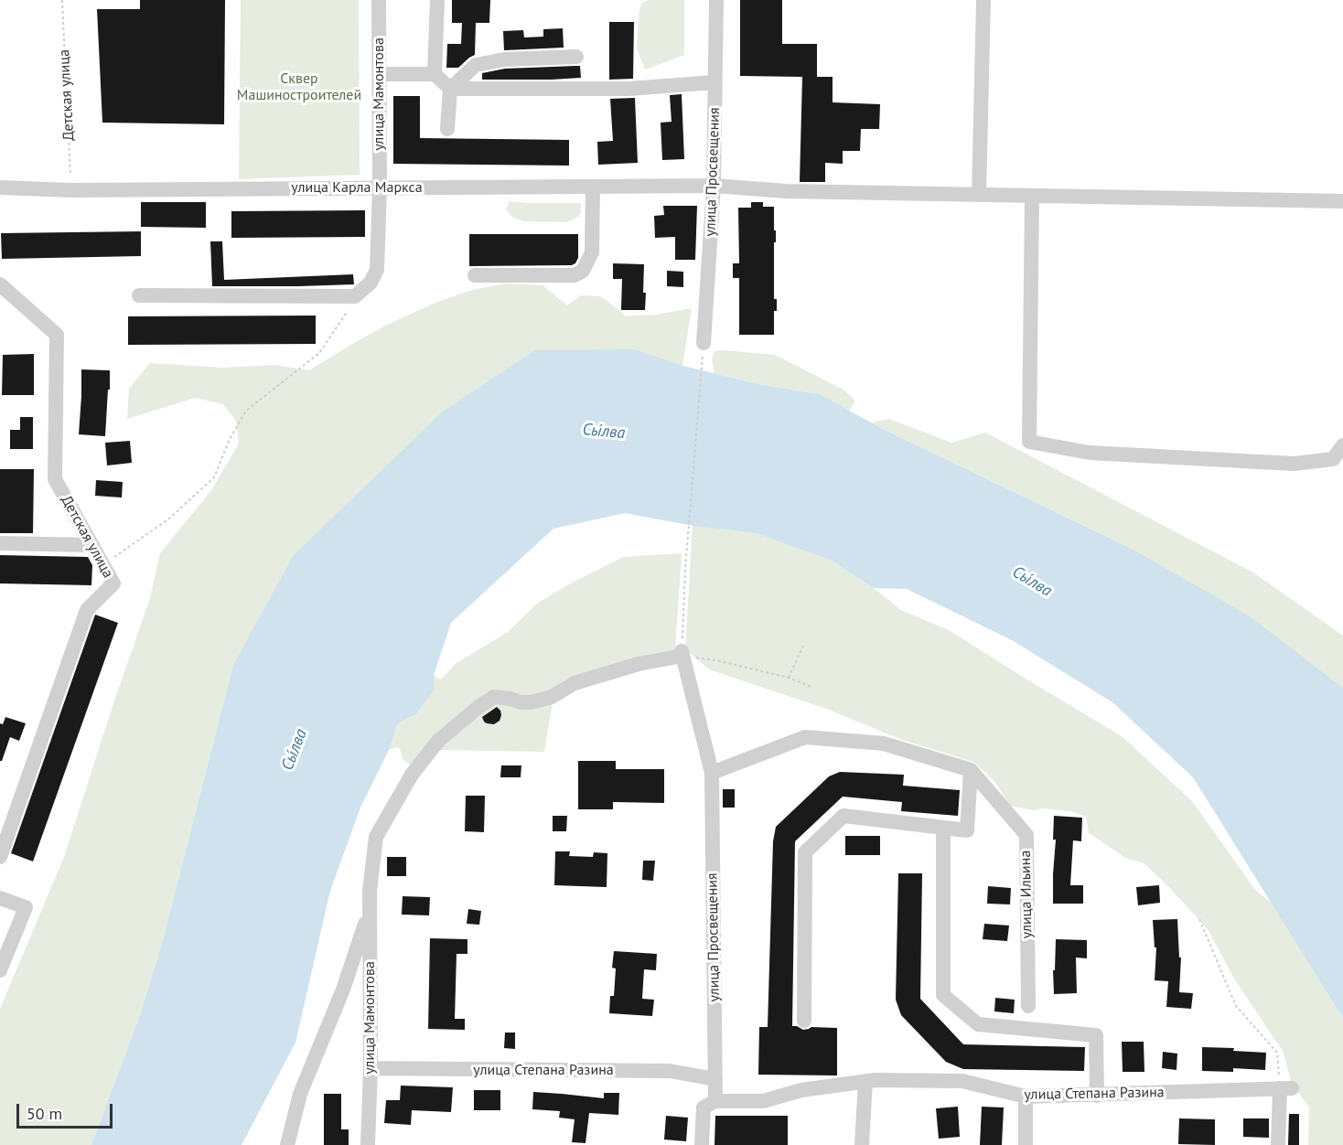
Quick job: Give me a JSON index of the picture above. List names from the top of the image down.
{
  "streets": {
    "street": [
      "улица Мамонтова",
      "Детская улица",
      "улица Просвещения",
      "улица Карла Маркса",
      "улица Ильина",
      "улица Степана Разина"
    ]
  },
  "crossings": [
    ["улица Мамонтова", "улица Просвещения"],
    ["улица Мамонтова", "улица Карла Маркса"],
    ["улица Мамонтова", "улица Степана Разина"],
    ["Детская улица", "улица Карла Маркса"],
    ["улица Просвещения", "улица Карла Маркса"],
    ["улица Просвещения", "улица Степана Разина"]
  ],
  "water": ["Сы́лва"],
  "parks": ["Сквер Машиностроителей"],
  "scale_bar": "50 m"
}
